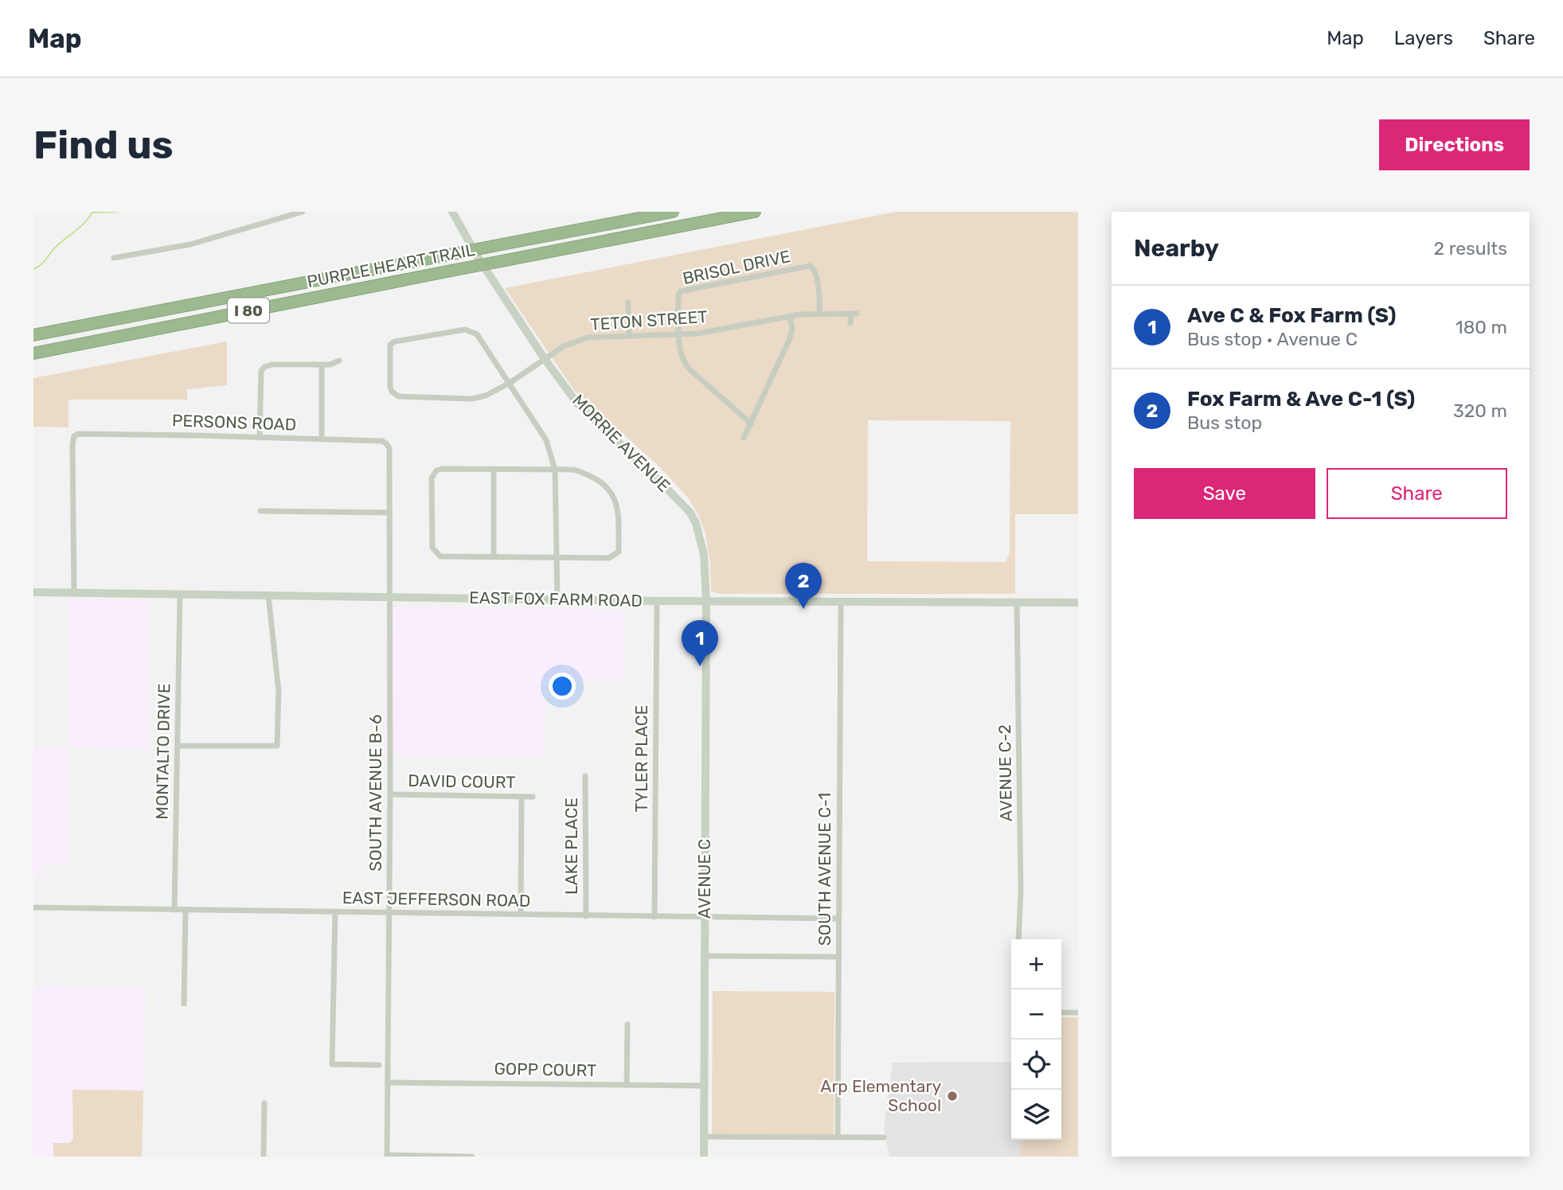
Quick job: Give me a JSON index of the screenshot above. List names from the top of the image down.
{
  "streets": {
    "highway": ["PURPLE HEART TRAIL", "I 80"],
    "main road": ["MORRIE AVENUE", "EAST FOX FARM ROAD", "AVENUE C"],
    "street": [
      "BRISOL DRIVE",
      "TETON STREET",
      "PERSONS ROAD",
      "MONTALTO DRIVE",
      "TYLER PLACE",
      "AVENUE C-2",
      "DAVID COURT",
      "SOUTH AVENUE B-6",
      "LAKE PLACE",
      "SOUTH AVENUE C-1",
      "EAST JEFFERSON ROAD",
      "GOPP COURT"
    ]
  },
  "crossings": [
    ["BRISOL DRIVE", "TETON STREET"],
    ["TETON STREET", "MORRIE AVENUE"],
    ["PERSONS ROAD", "EAST FOX FARM ROAD"],
    ["PERSONS ROAD", "SOUTH AVENUE B-6"],
    ["MORRIE AVENUE", "EAST FOX FARM ROAD"],
    ["MORRIE AVENUE", "AVENUE C"],
    ["EAST FOX FARM ROAD", "MONTALTO DRIVE"],
    ["EAST FOX FARM ROAD", "TYLER PLACE"],
    ["EAST FOX FARM ROAD", "AVENUE C-2"],
    ["EAST FOX FARM ROAD", "SOUTH AVENUE B-6"],
    ["EAST FOX FARM ROAD", "SOUTH AVENUE C-1"],
    ["EAST FOX FARM ROAD", "AVENUE C"],
    ["MONTALTO DRIVE", "EAST JEFFERSON ROAD"],
    ["TYLER PLACE", "EAST JEFFERSON ROAD"],
    ["DAVID COURT", "SOUTH AVENUE B-6"],
    ["SOUTH AVENUE B-6", "EAST JEFFERSON ROAD"],
    ["SOUTH AVENUE B-6", "GOPP COURT"],
    ["LAKE PLACE", "EAST JEFFERSON ROAD"],
    ["SOUTH AVENUE C-1", "EAST JEFFERSON ROAD"],
    ["AVENUE C", "EAST JEFFERSON ROAD"],
    ["AVENUE C", "GOPP COURT"]
  ],
  "places": ["Arp Elementary School"],
  "page": {
    "header": "Map",
    "nav": ["Map", "Layers", "Share"],
    "buttons": [
      "Directions",
      ["Save", "Share"]
    ],
    "title": "Find us",
    "heading": ["Nearby", "2 results"],
    "list": [
      {
        "mark": "1",
        "name": "Ave C & Fox Farm (S)",
        "note": "Bus stop · Avenue C",
        "value": "180 m"
      },
      {
        "mark": "2",
        "name": "Fox Farm & Ave C-1 (S)",
        "note": "Bus stop",
        "value": "320 m"
      }
    ],
    "pins": ["2", "1"],
    "map_buttons": ["+", "−"]
  }
}
